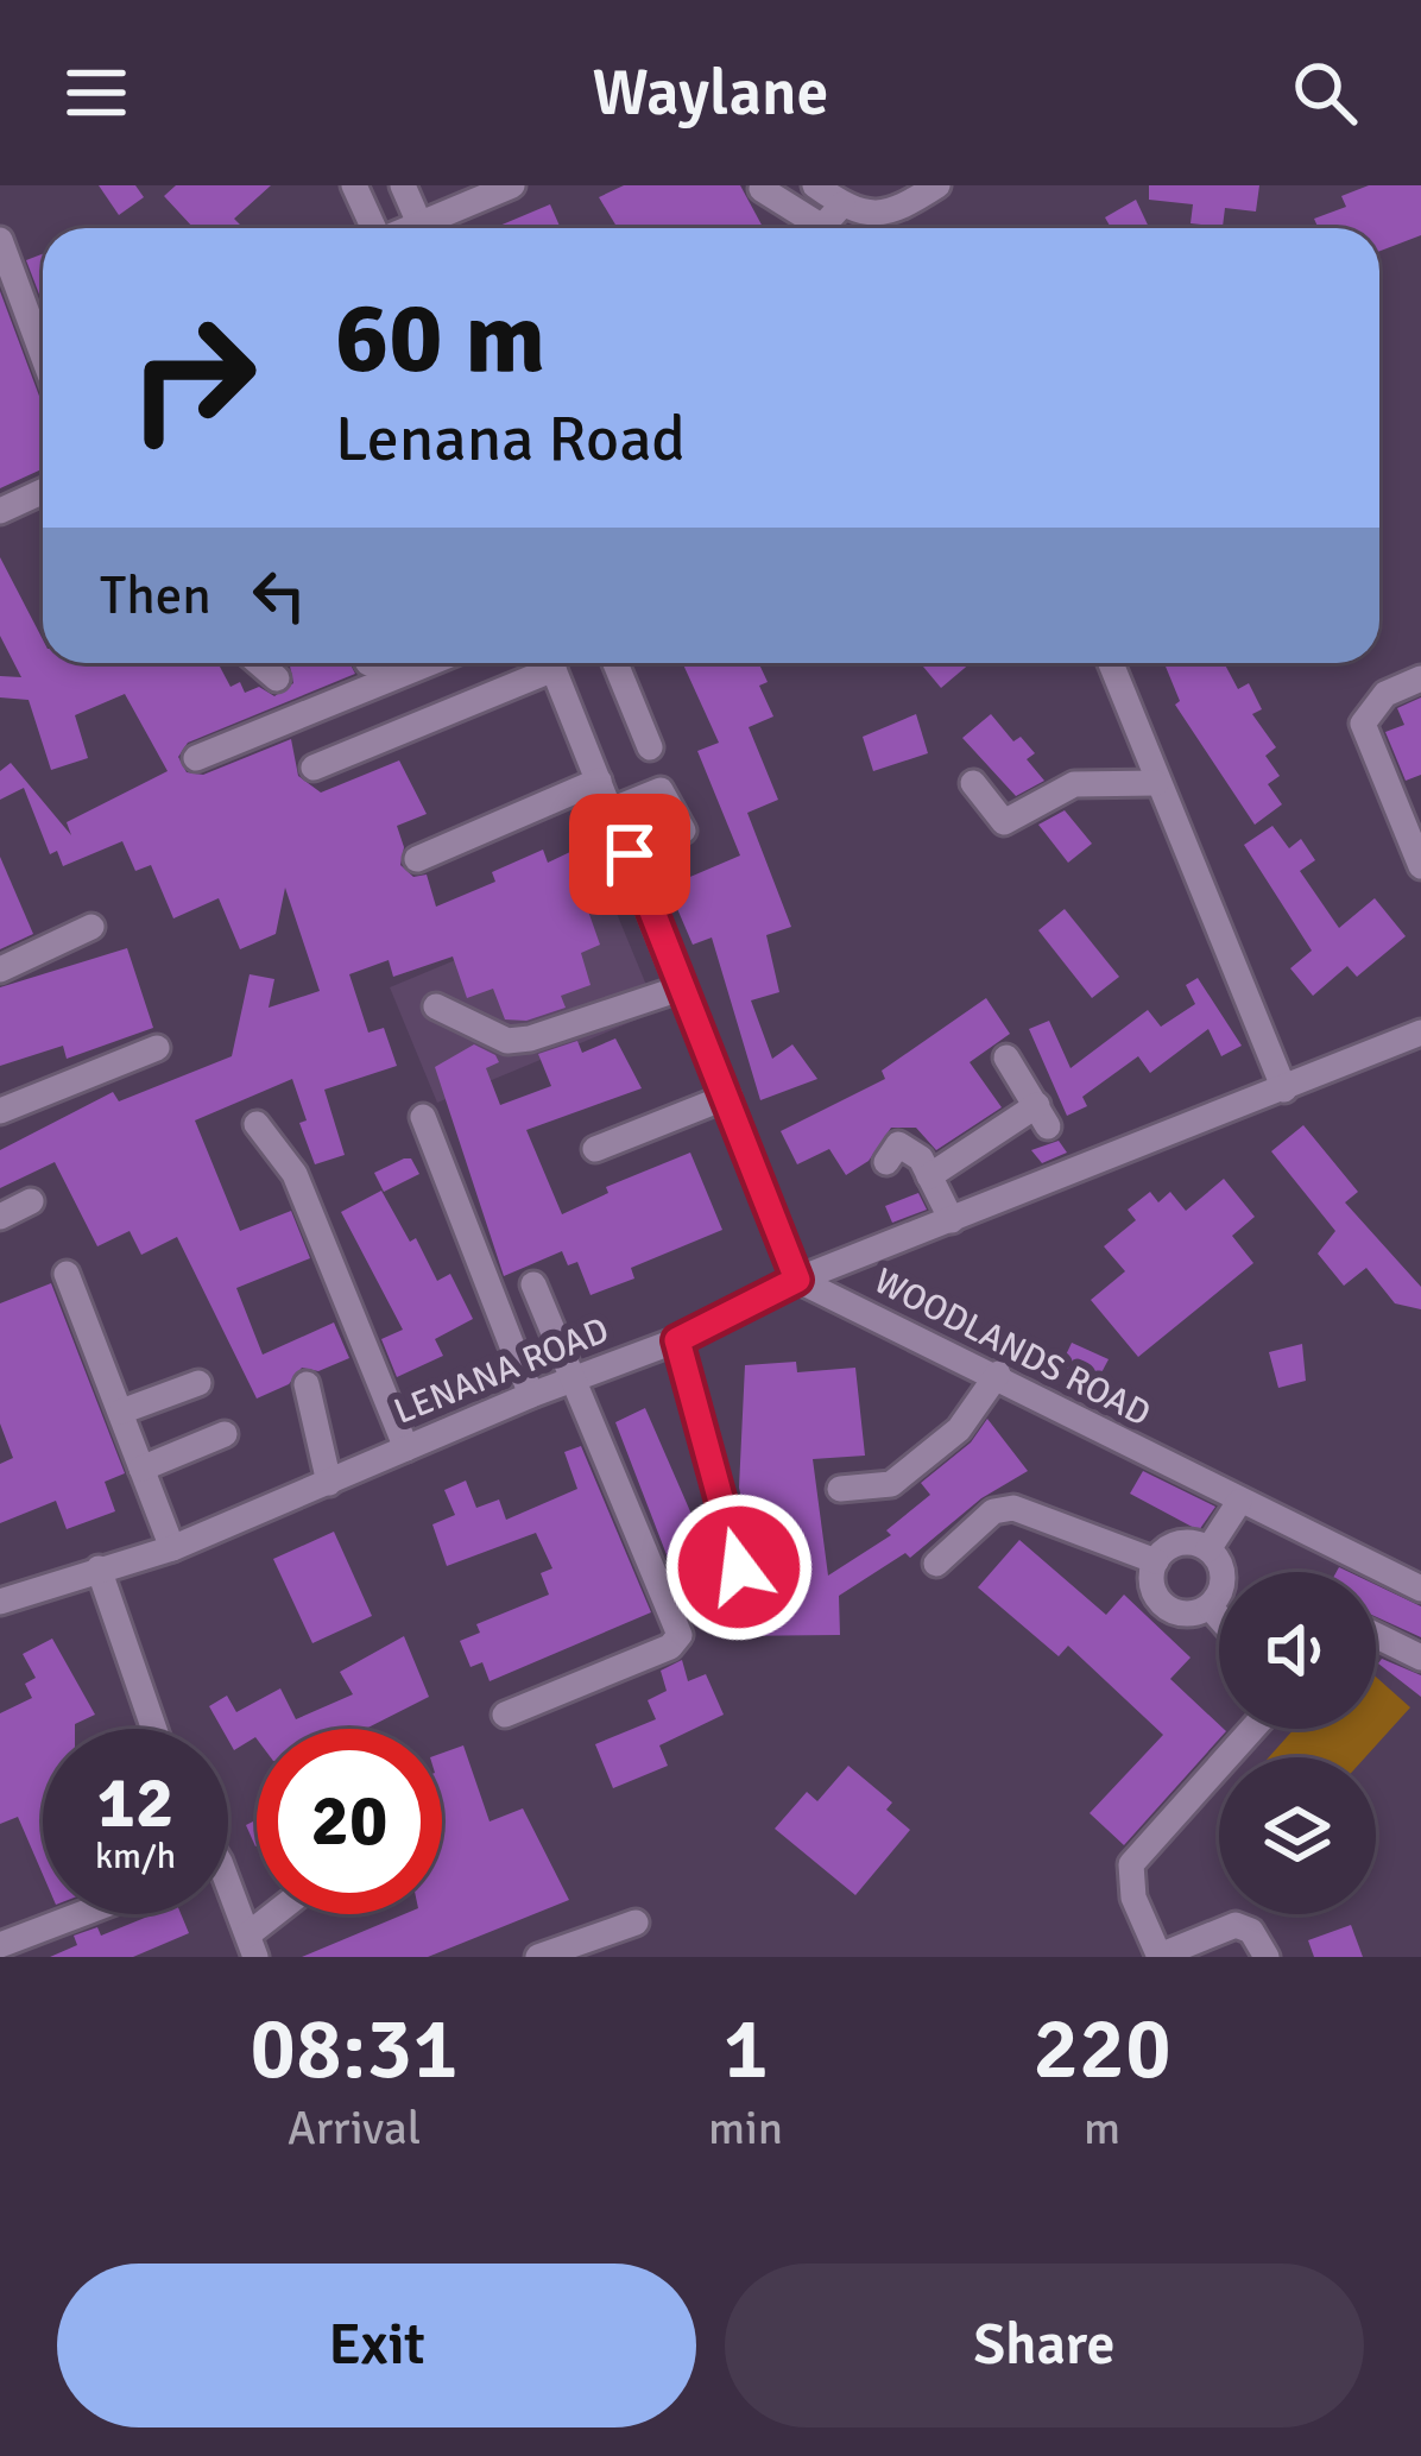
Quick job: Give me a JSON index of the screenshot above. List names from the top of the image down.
{
  "streets": {
    "street": ["WOODLANDS ROAD", "LENANA ROAD"]
  },
  "crossings": [
    ["WOODLANDS ROAD", "LENANA ROAD"]
  ],
  "page": {
    "header": "Waylane",
    "turn": ["60 m", "Lenana Road"],
    "then": "Then",
    "speed": "12 km/h",
    "limit": "20",
    "eta": [
      "08:31",
      "Arrival",
      "1",
      "min",
      "220",
      "m"
    ],
    "buttons": ["Exit", "Share"]
  }
}
